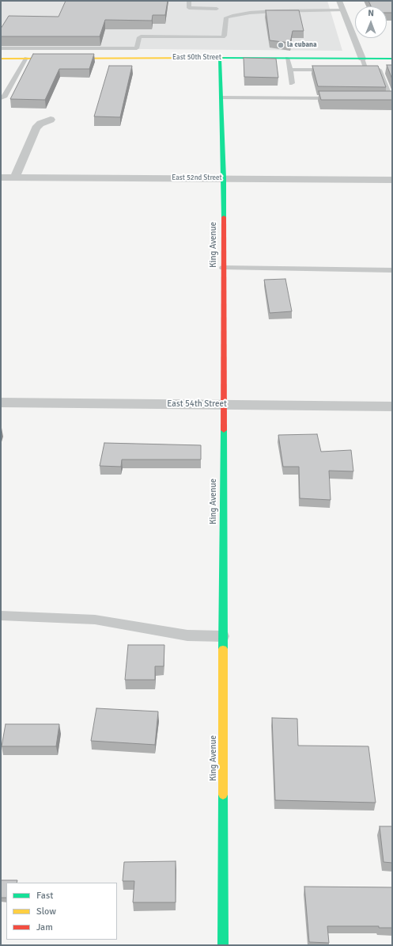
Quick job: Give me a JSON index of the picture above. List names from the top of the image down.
{
  "streets": {
    "street": [
      "East 50th Street",
      "East 52nd Street",
      "King Avenue",
      "East 54th Street"
    ]
  },
  "crossings": [
    ["East 50th Street", "King Avenue"],
    ["East 52nd Street", "King Avenue"],
    ["King Avenue", "East 54th Street"]
  ],
  "places": ["la cubana"],
  "legend": ["Fast", "Slow", "Jam"],
  "north": "top"
}
